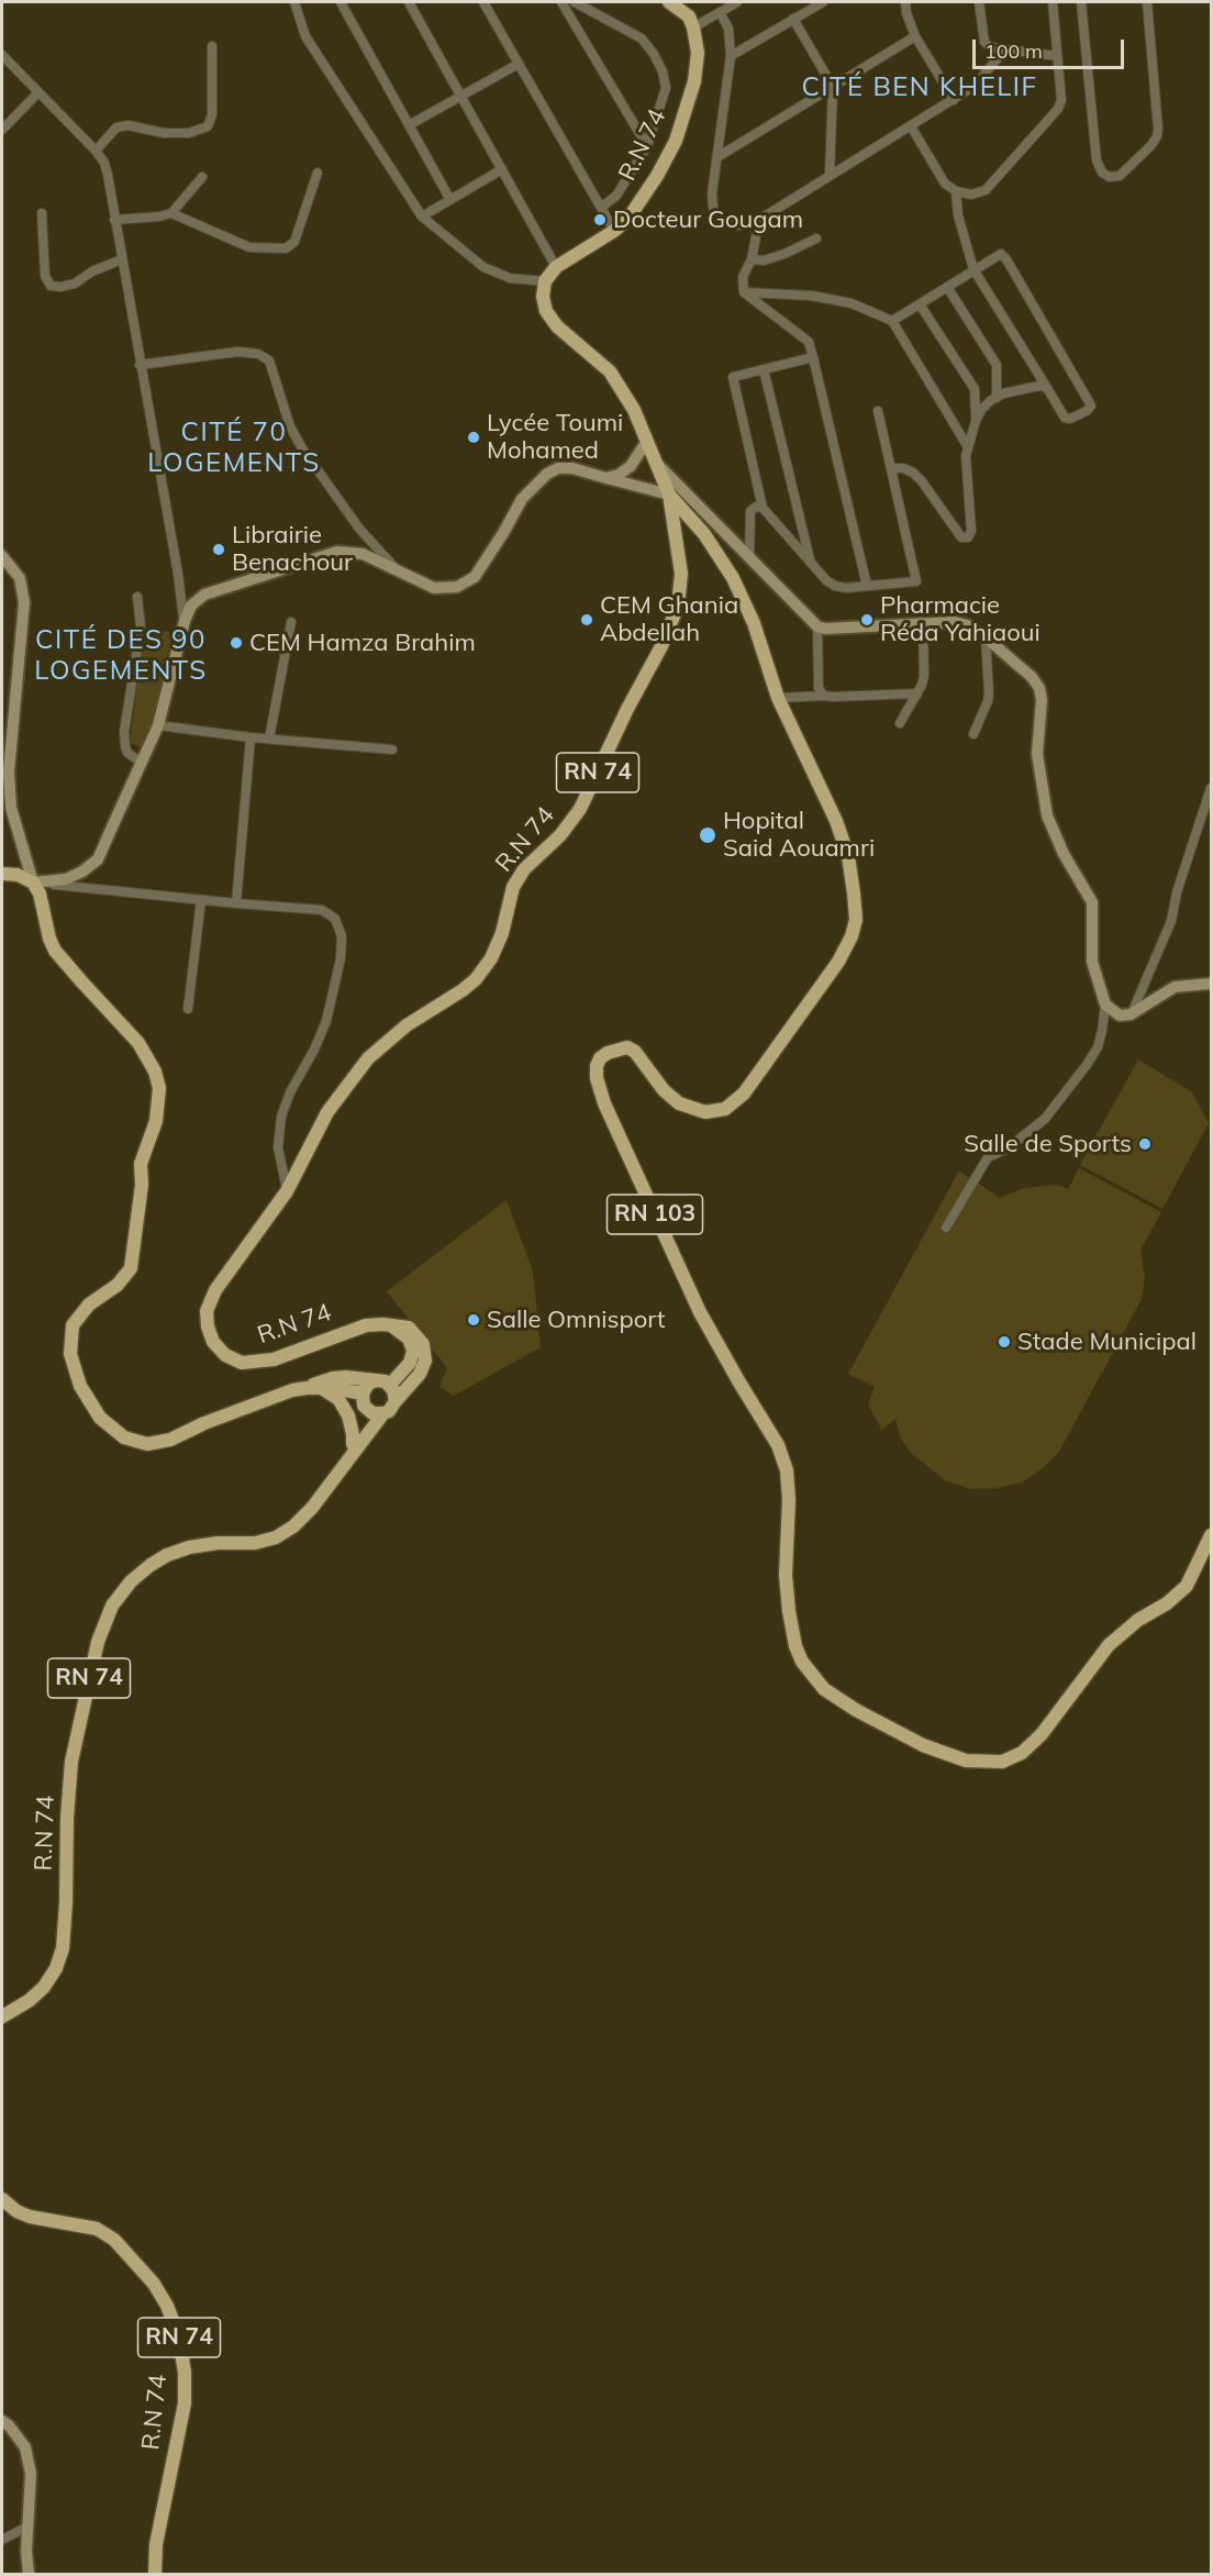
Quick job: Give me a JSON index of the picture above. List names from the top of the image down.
{
  "streets": {
    "main road": ["R.N 74", "RN 74", "RN 103"]
  },
  "crossings": [
    ["R.N 74", "RN 103"]
  ],
  "districts": ["CITÉ BEN KHELIF", "CITÉ 70 LOGEMENTS", "CITÉ DES 90 LOGEMENTS"],
  "places": [
    "Docteur Gougam",
    "Lycée Toumi Mohamed",
    "Librairie Benachour",
    "CEM Ghania Abdellah",
    "Pharmacie Réda Yahiaoui",
    "CEM Hamza Brahim",
    "Hopital Said Aouamri",
    "Salle de Sports",
    "Salle Omnisport",
    "Stade Municipal"
  ],
  "scale_bar": "100 m"
}
